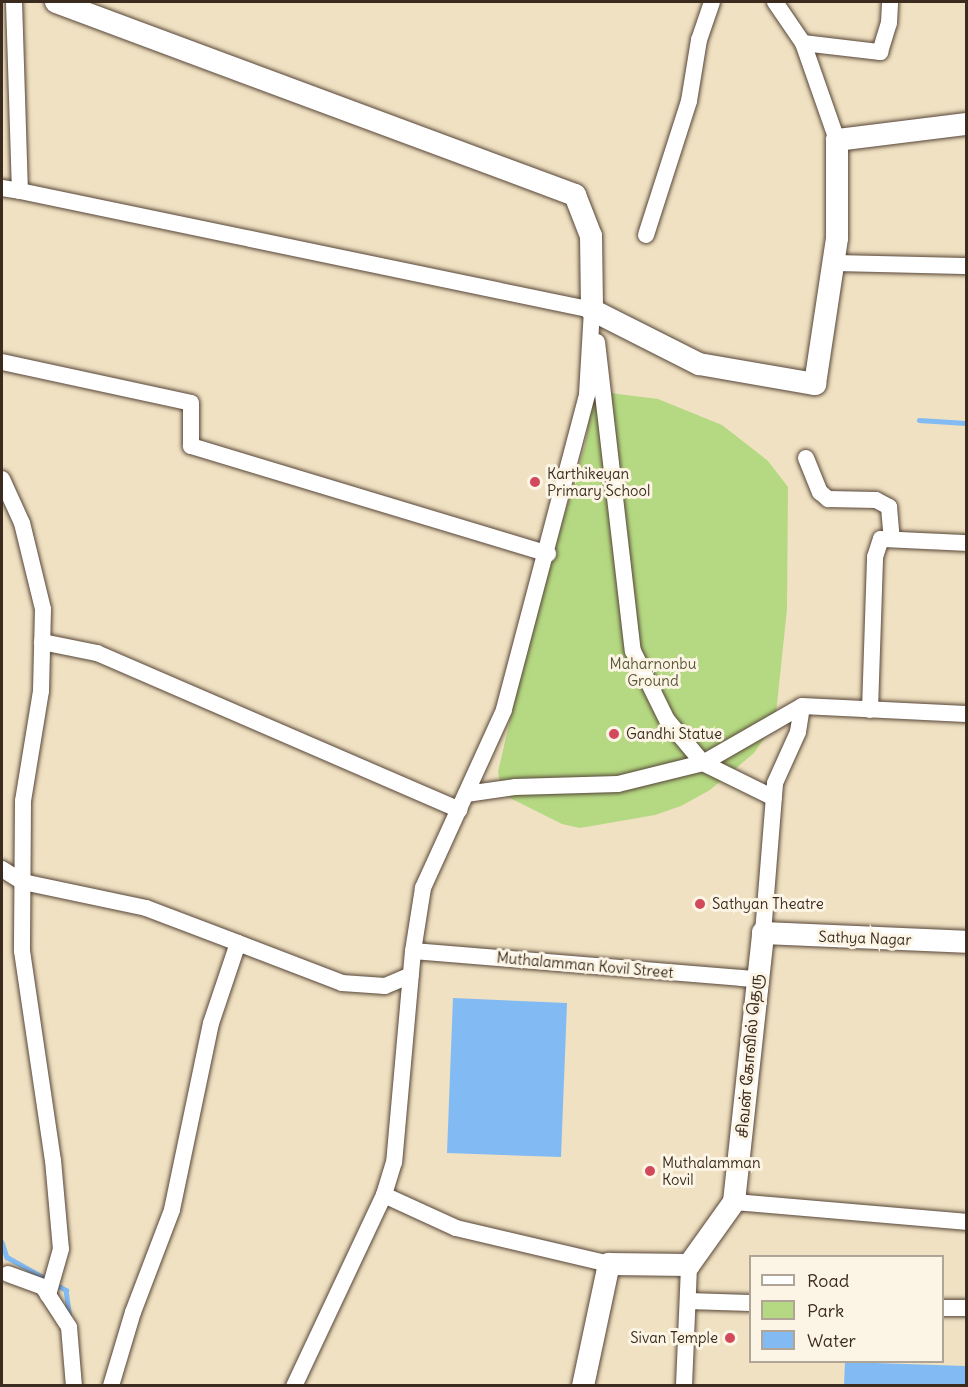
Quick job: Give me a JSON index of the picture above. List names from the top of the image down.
{
  "streets": {
    "street": ["Sathya Nagar", "Muthalamman Kovil Street", "சிவன் கோவில் தெரு"]
  },
  "crossings": [
    ["Sathya Nagar", "சிவன் கோவில் தெரு"],
    ["Muthalamman Kovil Street", "சிவன் கோவில் தெரு"]
  ],
  "parks": ["Maharnonbu Ground"],
  "places": [
    "Karthikeyan Primary School",
    "Gandhi Statue",
    "Sathyan Theatre",
    "Muthalamman Kovil",
    "Sivan Temple"
  ],
  "legend": ["Road", "Park", "Water"]
}
